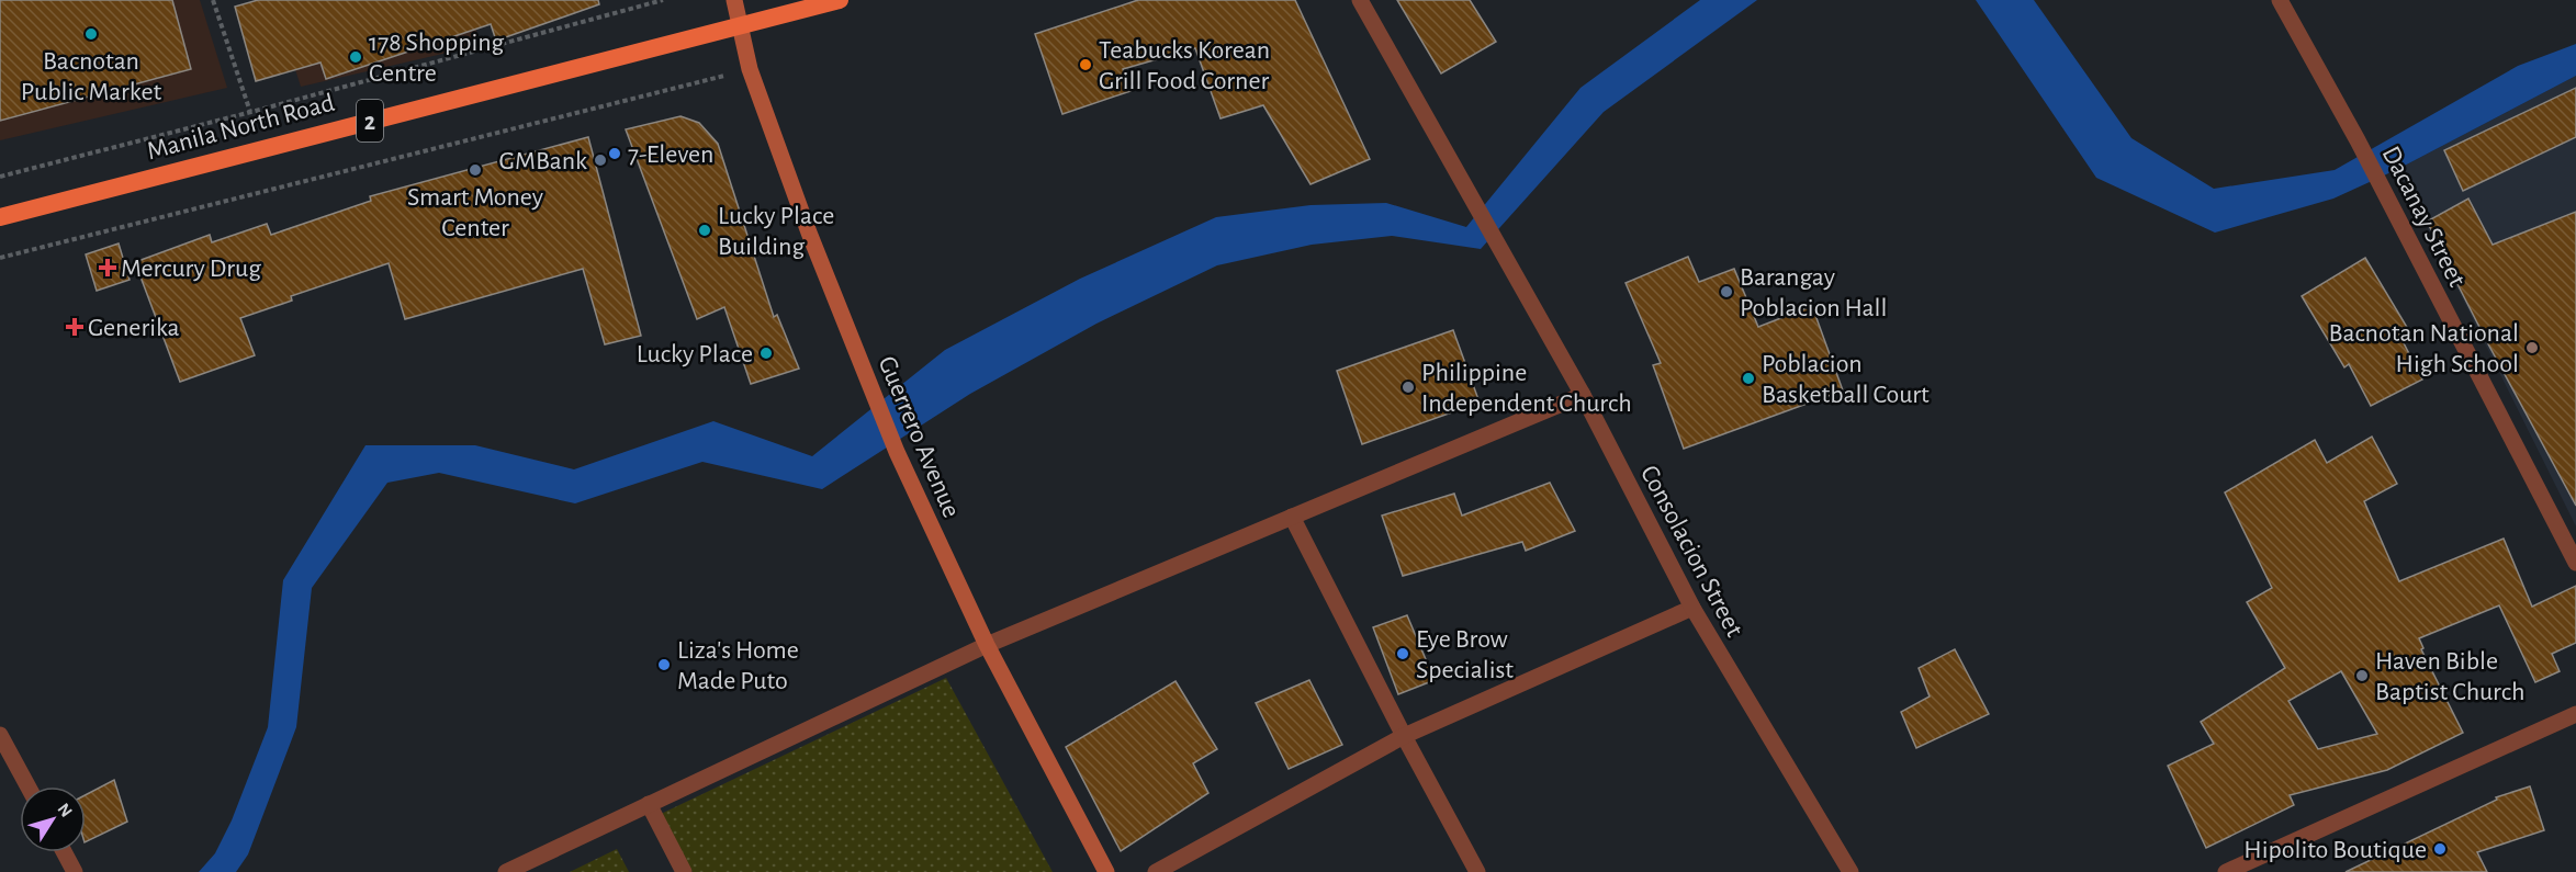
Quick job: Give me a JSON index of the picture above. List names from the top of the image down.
{
  "streets": {
    "highway": ["2", "Manila North Road"],
    "main road": ["Guerrero Avenue"],
    "street": ["Dacanay Street", "Consolacion Street"]
  },
  "crossings": [
    ["Manila North Road", "Guerrero Avenue"]
  ],
  "places": {
    "other": [
      "Bacnotan Public Market",
      "178 Shopping Centre",
      "Teabucks Korean Grill Food Corner",
      "7-Eleven",
      "GMBank",
      "Smart Money Center",
      "Lucky Place Building",
      "Barangay Poblacion Hall",
      "Bacnotan National High School",
      "Lucky Place",
      "Poblacion Basketball Court",
      "Philippine Independent Church",
      "Eye Brow Specialist",
      "Liza's Home Made Puto",
      "Haven Bible Baptist Church",
      "Hipolito Boutique"
    ],
    "health": ["Mercury Drug", "Generika"]
  },
  "north": "top right"
}
